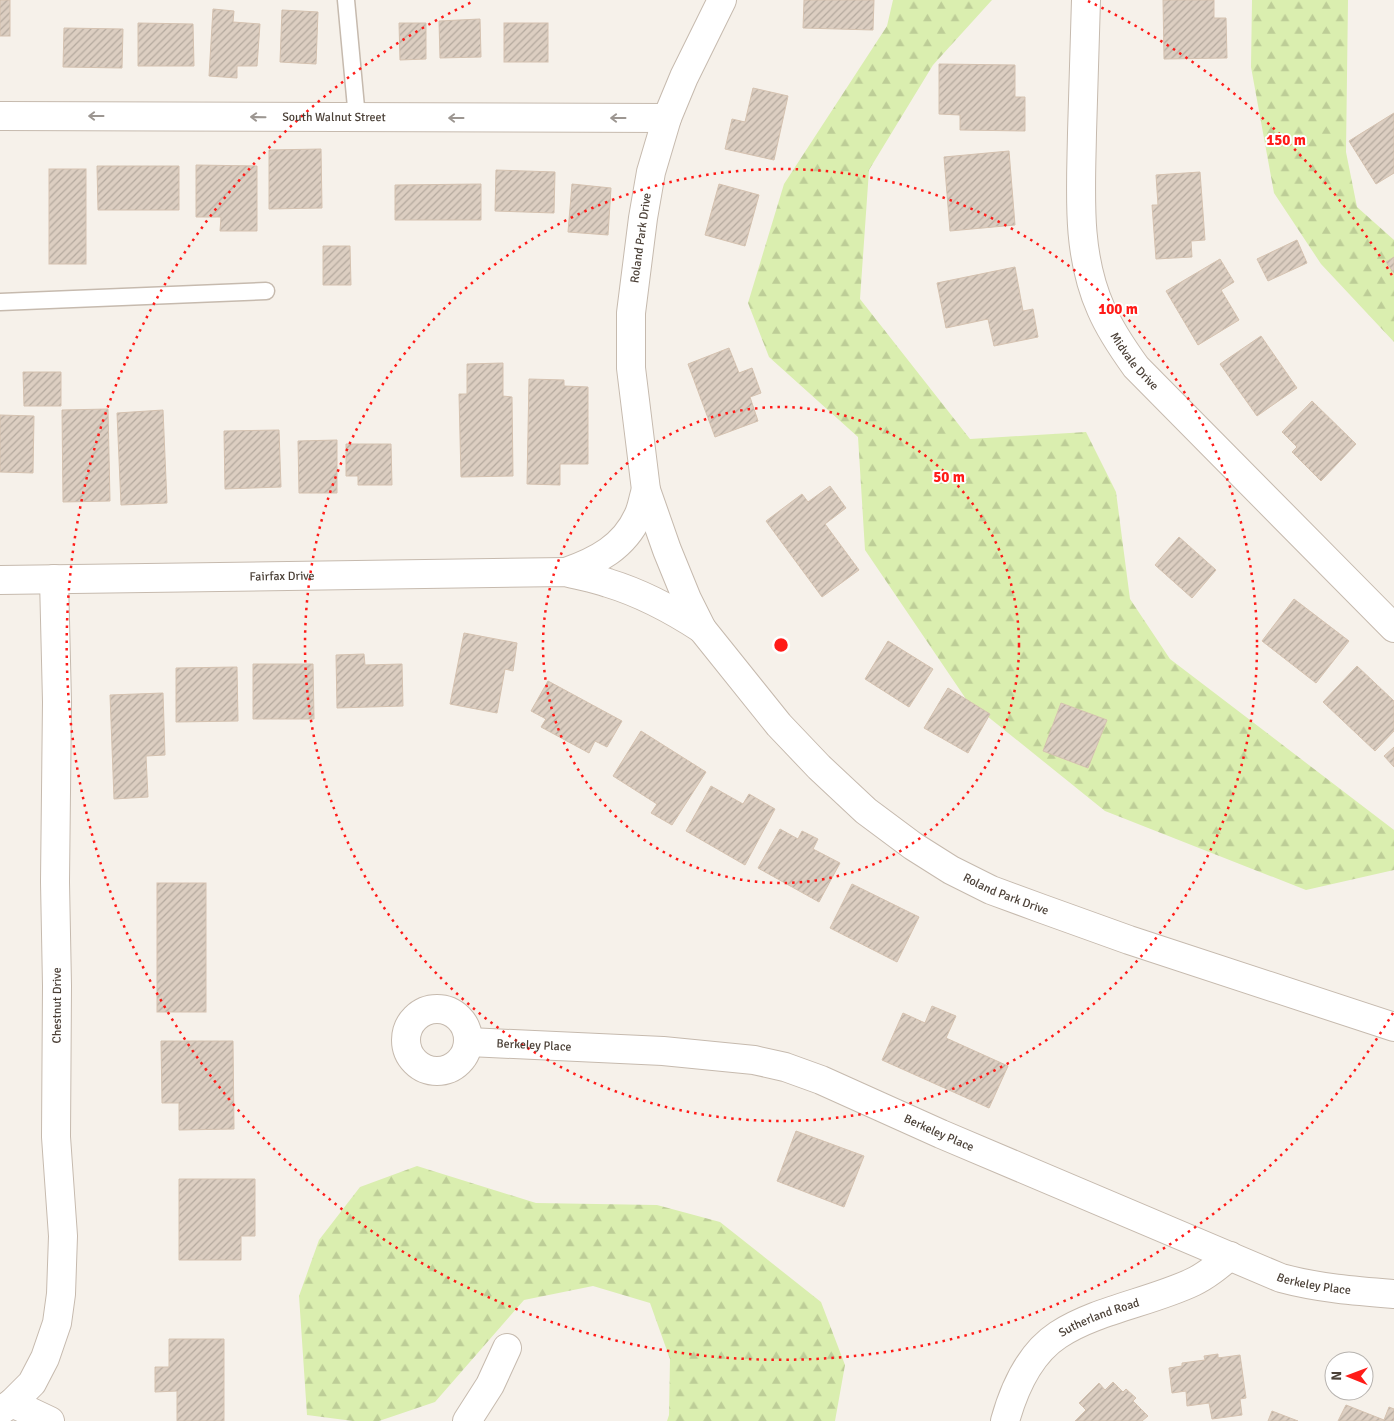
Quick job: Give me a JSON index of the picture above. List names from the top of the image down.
{
  "streets": {
    "street": [
      "South Walnut Street",
      "Roland Park Drive",
      "Midvale Drive",
      "Fairfax Drive",
      "Chestnut Drive",
      "Berkeley Place",
      "Sutherland Road"
    ]
  },
  "crossings": [
    ["South Walnut Street", "Roland Park Drive"],
    ["Roland Park Drive", "Fairfax Drive"],
    ["Fairfax Drive", "Chestnut Drive"],
    ["Berkeley Place", "Sutherland Road"]
  ],
  "one_way": ["South Walnut Street"],
  "north": "left",
  "rings": ["150 m", "100 m", "50 m"]
}
